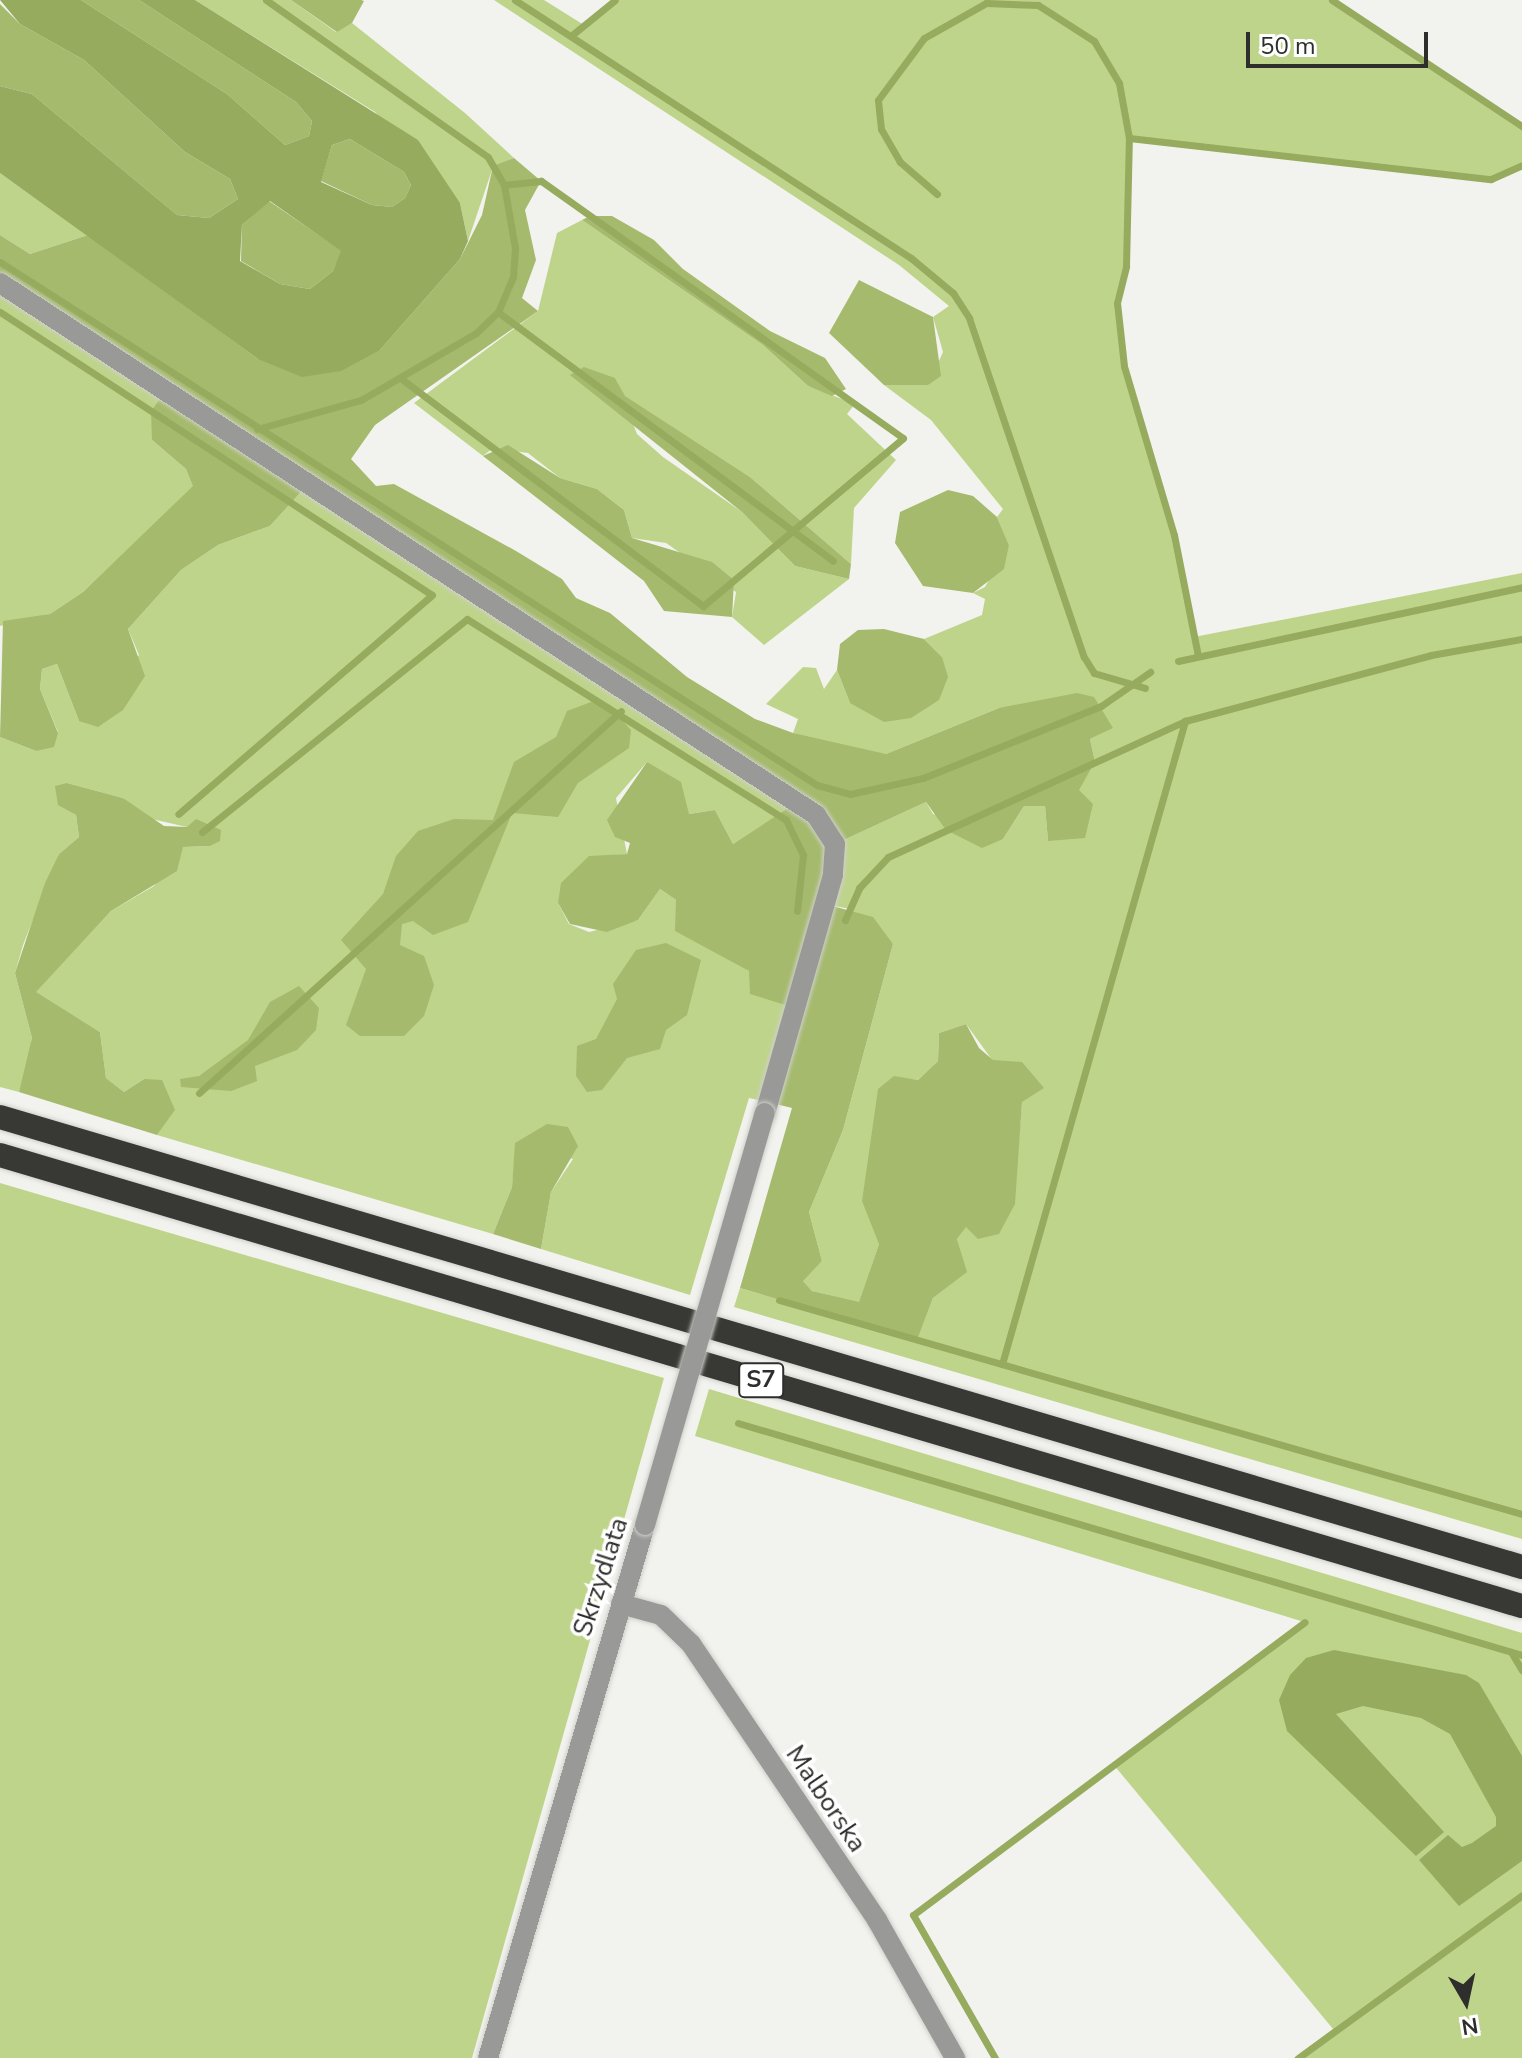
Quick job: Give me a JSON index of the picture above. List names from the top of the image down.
{
  "streets": {
    "highway": ["S7"],
    "street": ["Skrzydlata", "Malborska"]
  },
  "crossings": [
    ["Skrzydlata", "Malborska"]
  ],
  "scale_bar": "50 m",
  "north": "bottom"
}
